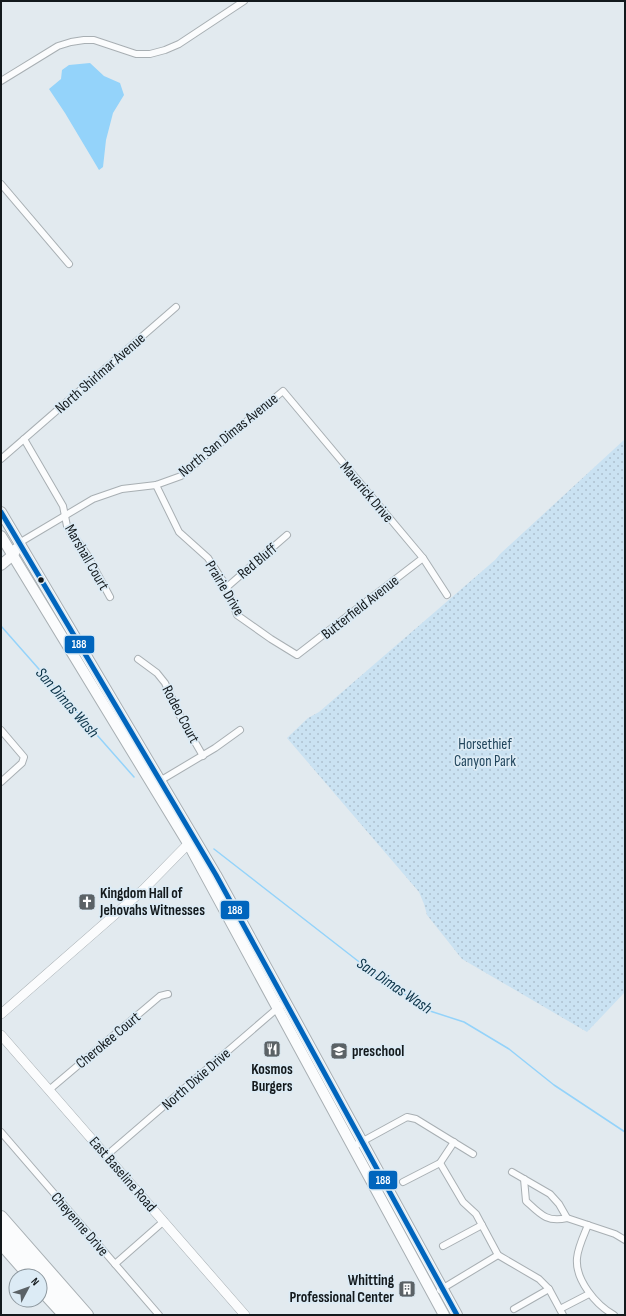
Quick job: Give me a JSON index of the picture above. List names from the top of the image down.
{
  "streets": {
    "main road": ["North San Dimas Avenue", "East Baseline Road"],
    "street": [
      "North Shirlmar Avenue",
      "Maverick Drive",
      "Marshall Court",
      "Red Bluff",
      "Prairie Drive",
      "Butterfield Avenue",
      "Rodeo Court",
      "Cherokee Court",
      "North Dixie Drive",
      "Cheyenne Drive"
    ]
  },
  "crossings": [
    ["North San Dimas Avenue", "Maverick Drive"],
    ["North San Dimas Avenue", "Marshall Court"],
    ["North San Dimas Avenue", "Prairie Drive"],
    ["Maverick Drive", "Butterfield Avenue"],
    ["Red Bluff", "Prairie Drive"],
    ["Prairie Drive", "Butterfield Avenue"],
    ["Cherokee Court", "East Baseline Road"],
    ["North Dixie Drive", "East Baseline Road"]
  ],
  "water": ["San Dimas Wash"],
  "parks": ["Horsethief Canyon Park"],
  "places": {
    "church": ["Kingdom Hall of Jehovahs Witnesses"],
    "restaurant": ["Kosmos Burgers"],
    "school or university": ["preschool"],
    "building": ["Whitting Professional Center"]
  },
  "lines": ["transit line 188"],
  "north": "top right"
}
